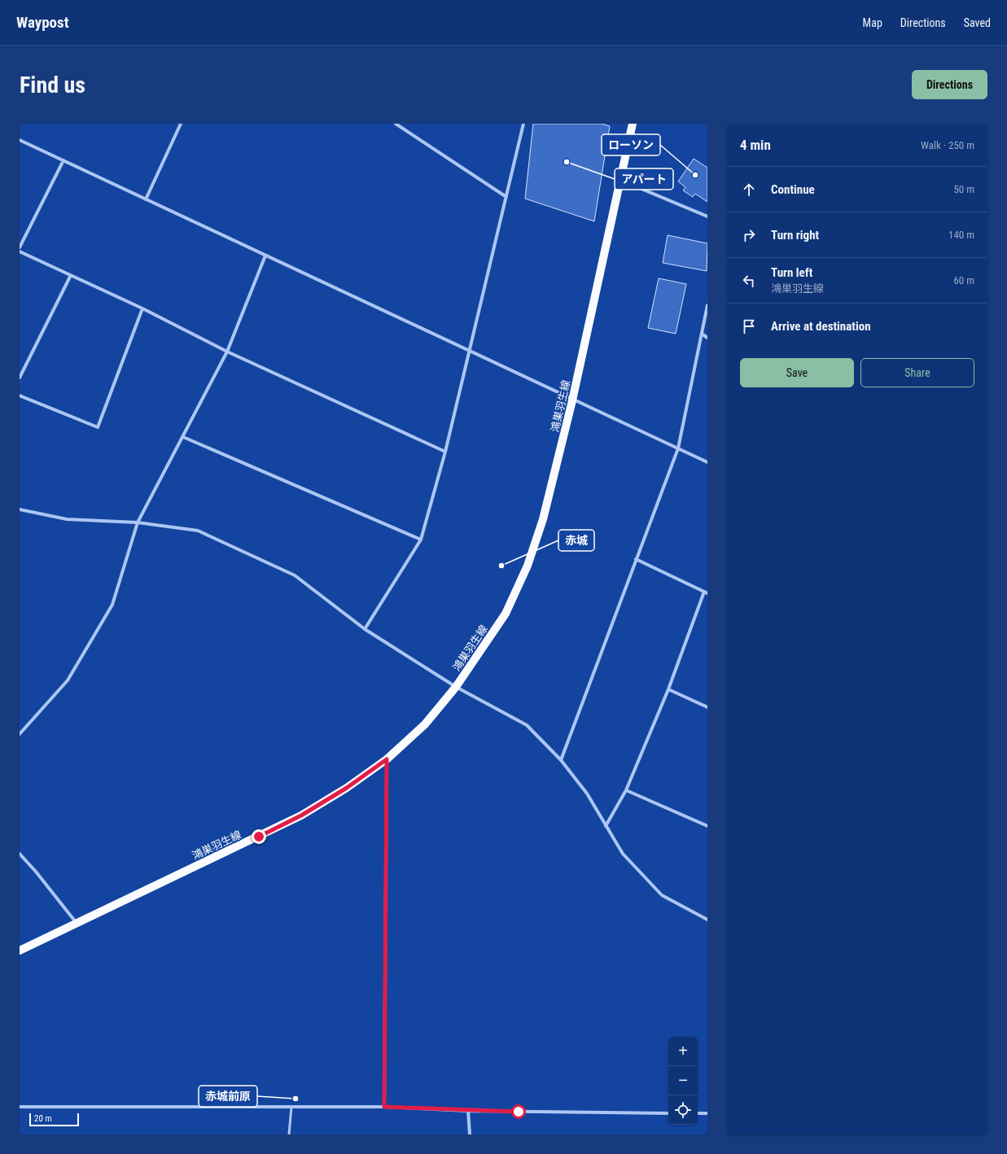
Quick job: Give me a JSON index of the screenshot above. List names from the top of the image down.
{
  "streets": {
    "main road": ["鴻巣羽生線"]
  },
  "places": [
    "アパート",
    "ローソン",
    "赤城",
    "赤城前原"
  ],
  "scale_bar": "20 m",
  "page": {
    "header": "Waypost",
    "nav": ["Map", "Directions", "Saved"],
    "buttons": [
      "Directions",
      ["Save", "Share"]
    ],
    "title": "Find us",
    "heading": ["4 min", "Walk · 250 m"],
    "list": [
      ["Continue", "50 m"],
      ["Turn right", "140 m"],
      ["Turn left", "鴻巣羽生線", "60 m"],
      "Arrive at destination"
    ],
    "map_buttons": ["+", "−"],
    "scale": "20 m"
  }
}
